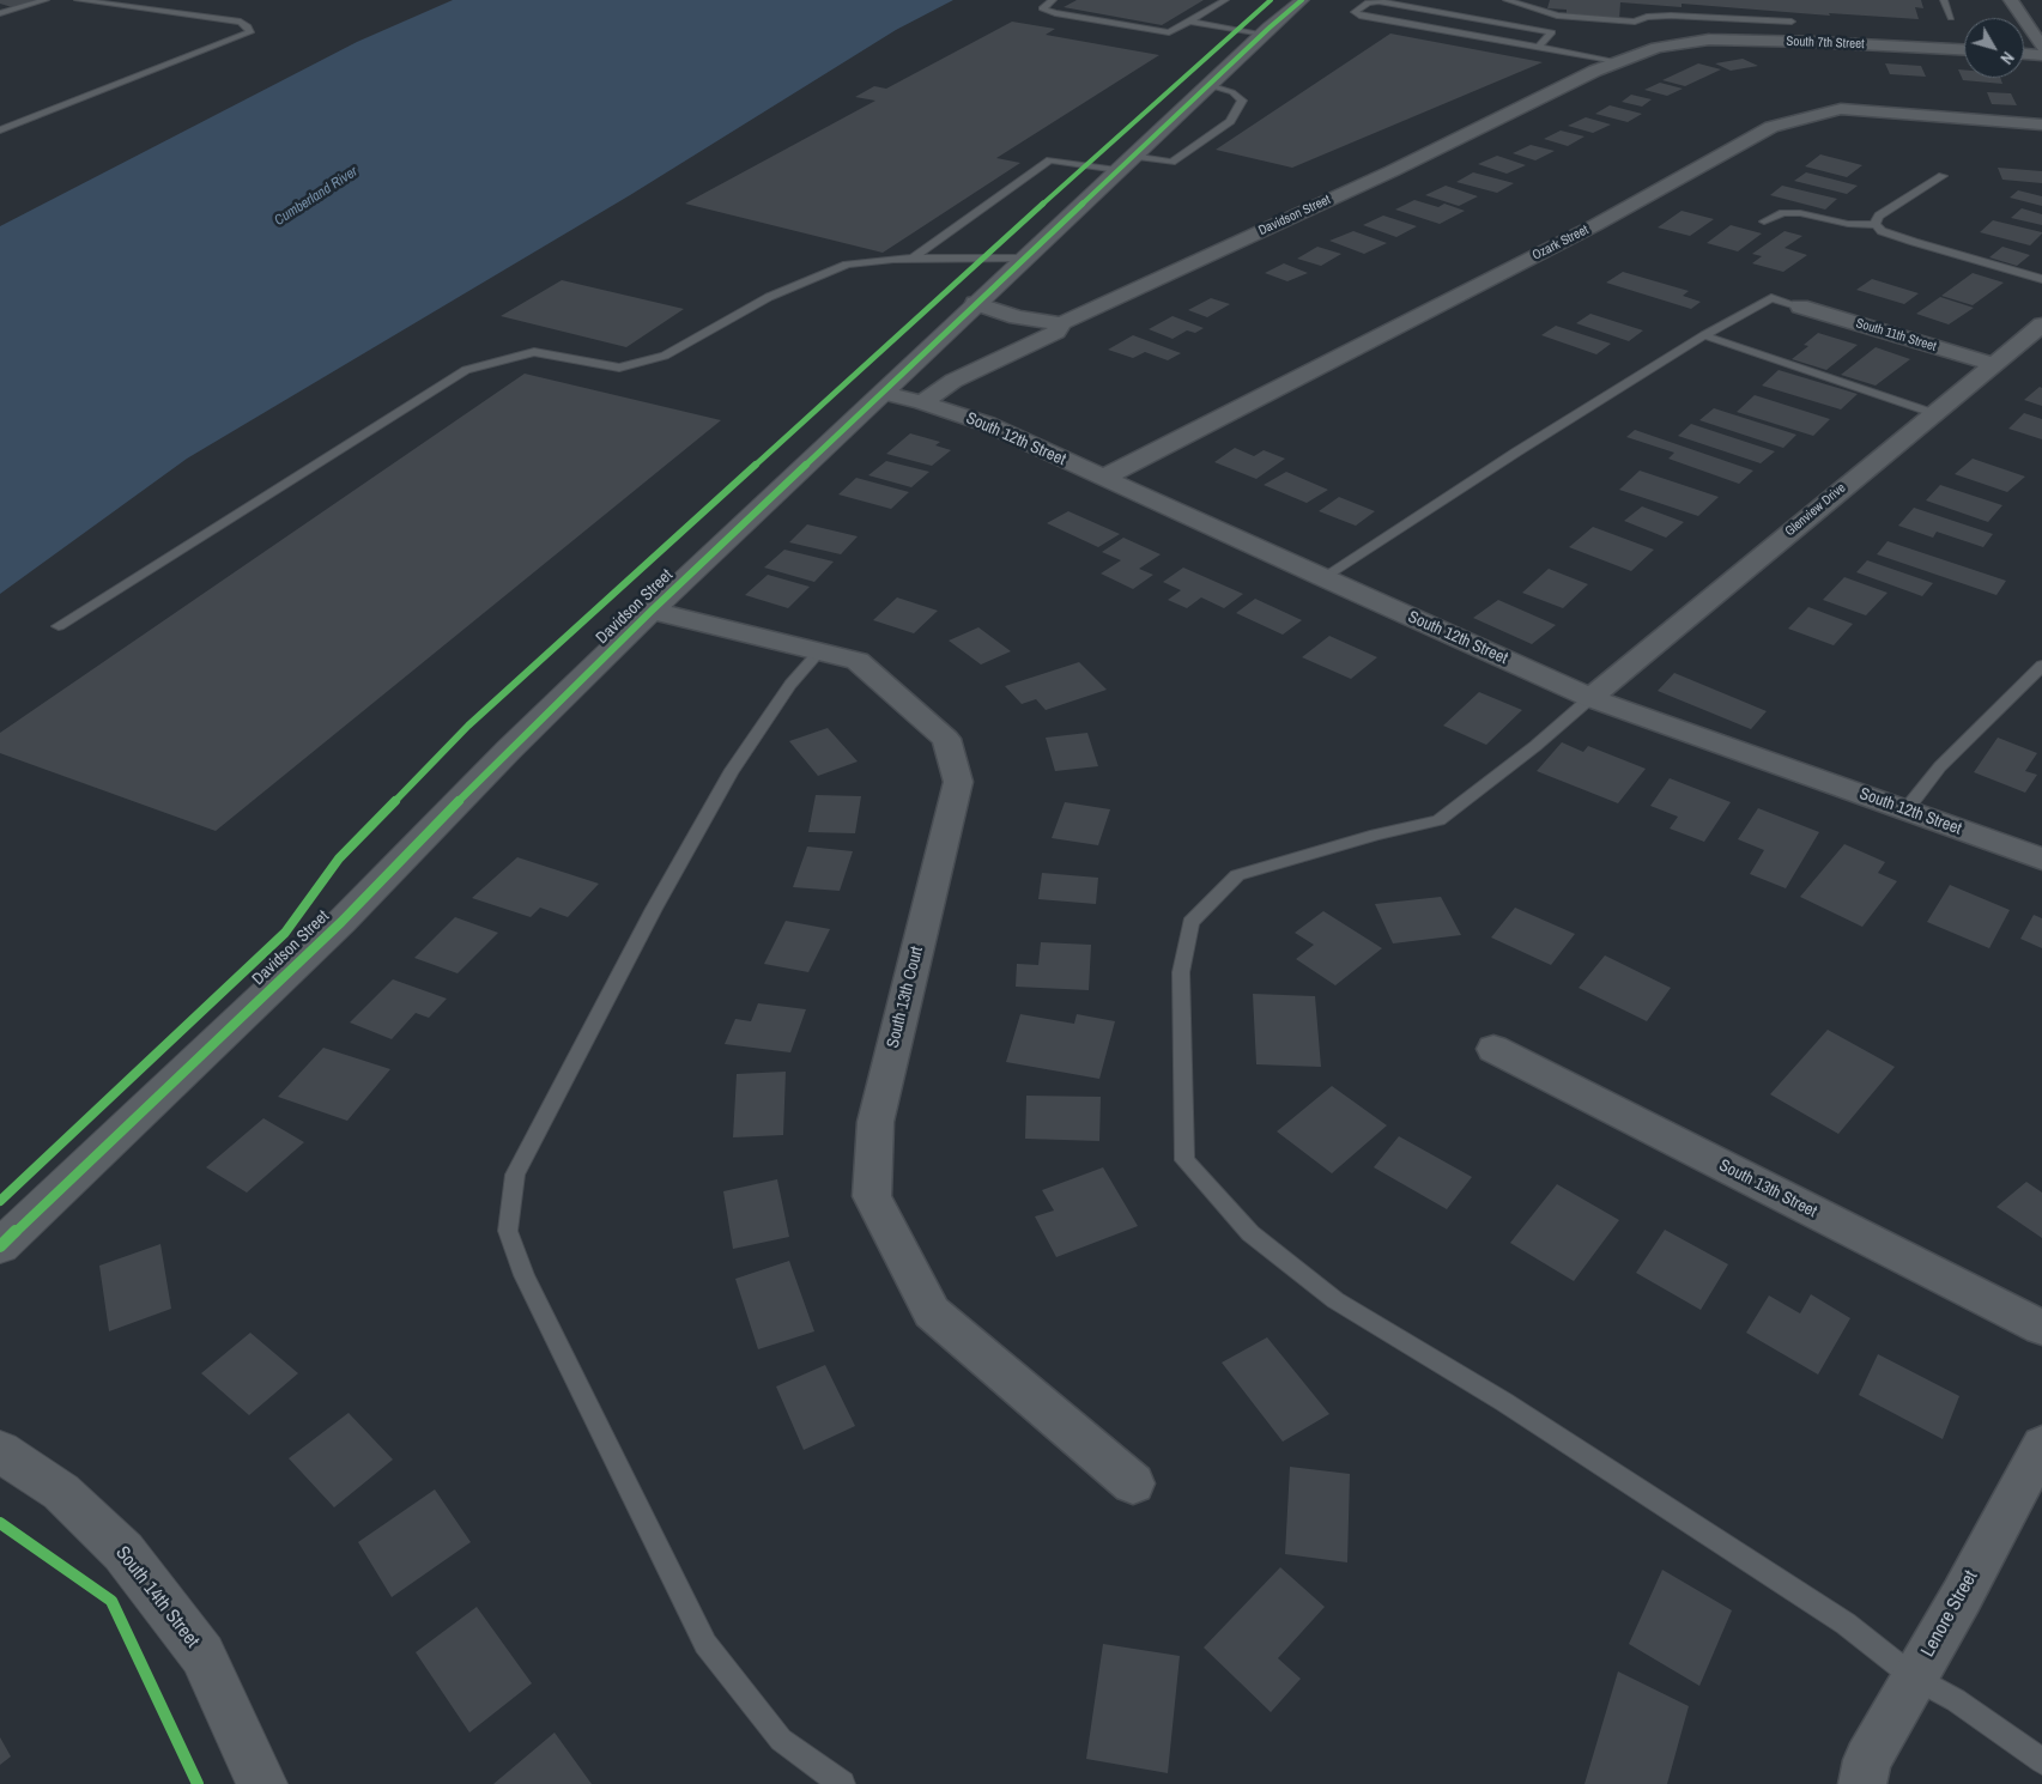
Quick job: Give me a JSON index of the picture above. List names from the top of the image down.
{
  "streets": {
    "street": [
      "South 7th Street",
      "Davidson Street",
      "Ozark Street",
      "South 11th Street",
      "South 12th Street",
      "Glenview Drive",
      "South 13th Court",
      "South 13th Street",
      "South 14th Street",
      "Lenore Street"
    ]
  },
  "crossings": [
    ["South 7th Street", "Davidson Street"],
    ["Davidson Street", "South 12th Street"],
    ["Davidson Street", "South 13th Court"],
    ["Ozark Street", "South 12th Street"],
    ["South 11th Street", "Glenview Drive"],
    ["South 12th Street", "Glenview Drive"]
  ],
  "water": ["Cumberland River"],
  "north": "bottom right"
}
